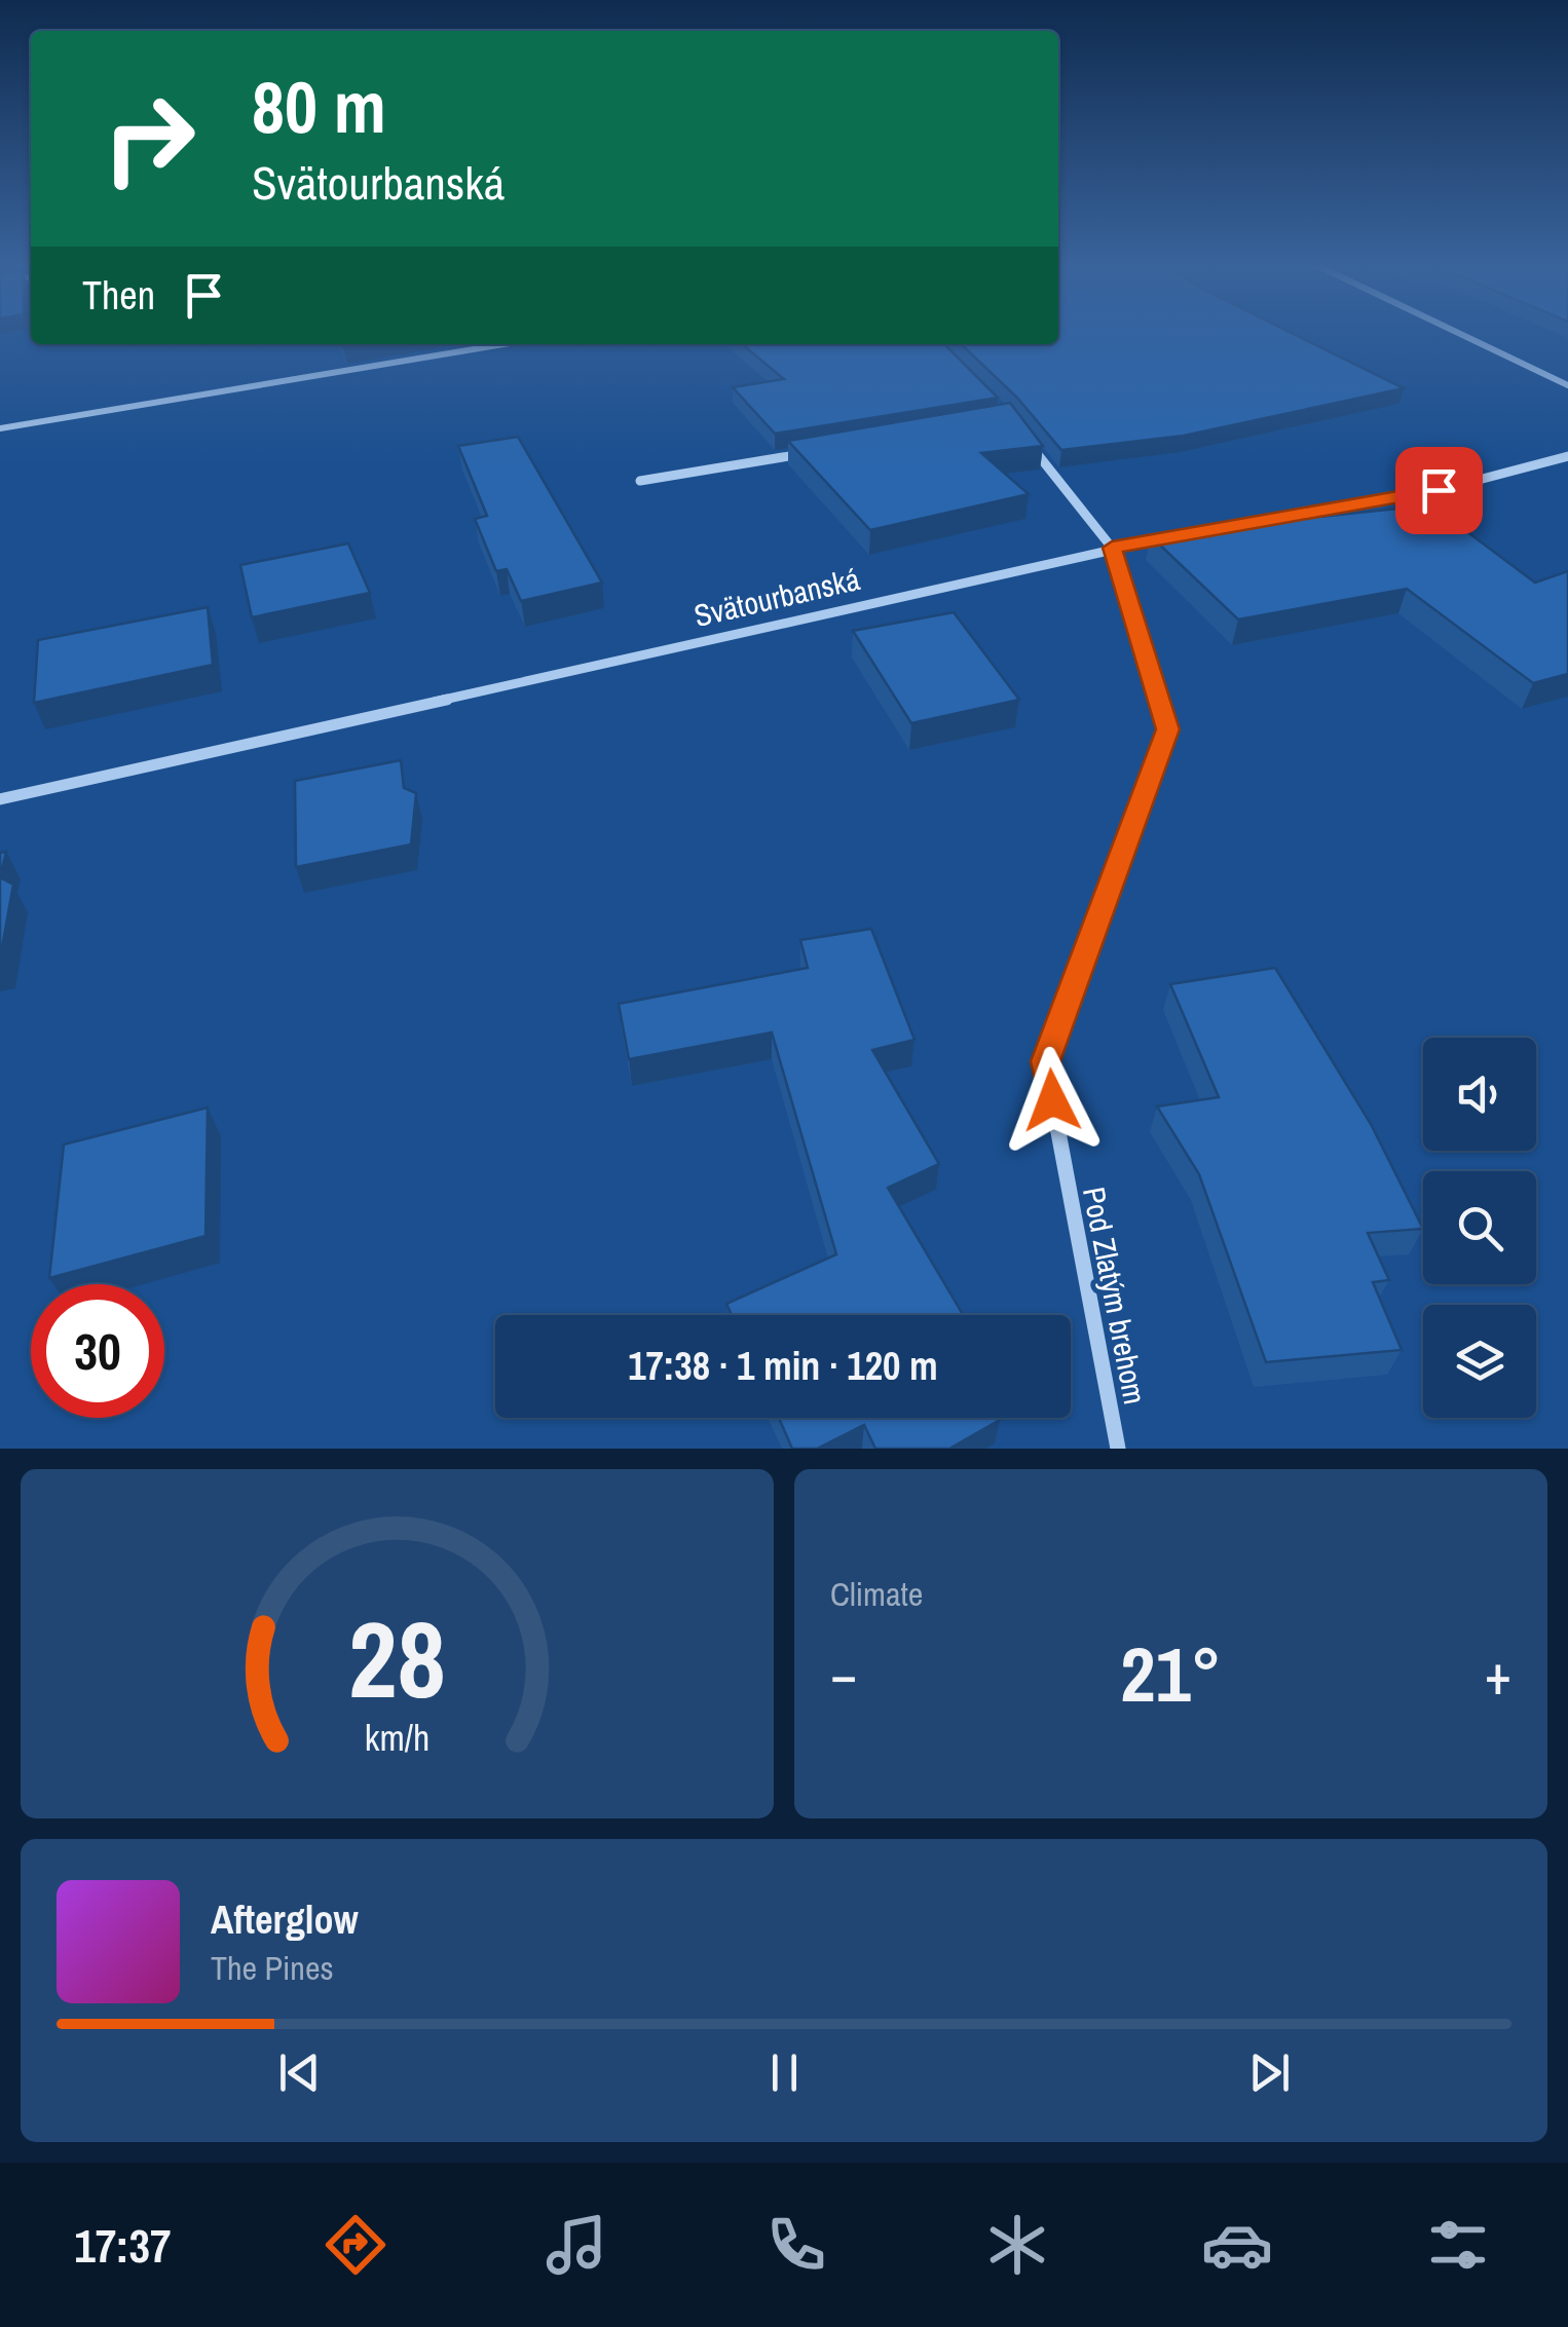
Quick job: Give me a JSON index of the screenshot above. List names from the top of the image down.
{
  "streets": {
    "street": ["Svätourbanská", "Pod Zlatým brehom"]
  },
  "crossings": [
    ["Svätourbanská", "Pod Zlatým brehom"]
  ],
  "page": {
    "turn": ["80 m", "Svätourbanská"],
    "then": "Then",
    "limit": "30",
    "trip": "17:38 · 1 min · 120 m",
    "tile": "Climate",
    "heat": ["−", "21°", "+"],
    "song": ["Afterglow", "The Pines"],
    "tabs": "17:37",
    "gauge": ["28", "km/h"]
  }
}
